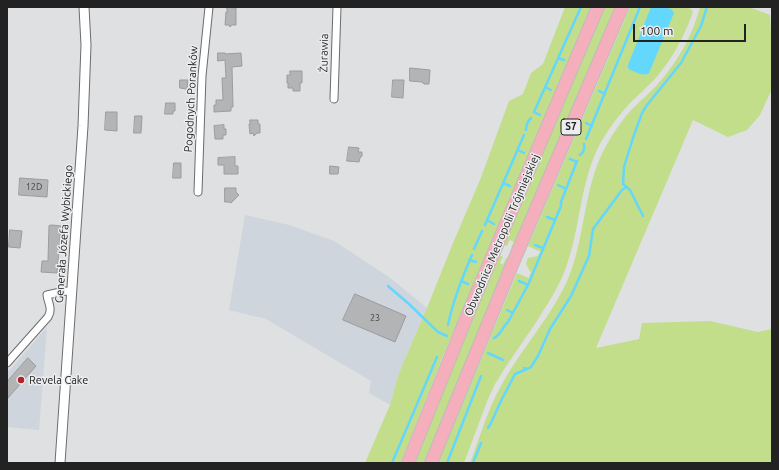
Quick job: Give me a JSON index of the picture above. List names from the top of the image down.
{
  "streets": {
    "highway": ["S7", "Obwodnica Metropolii Trójmiejskiej"],
    "main road": ["Generała Józefa Wybickiego"],
    "street": ["Żurawia", "Pogodnych Poranków"]
  },
  "places": ["Revela Cake"],
  "house_numbers": ["12D", "23"],
  "scale_bar": "100 m"
}
